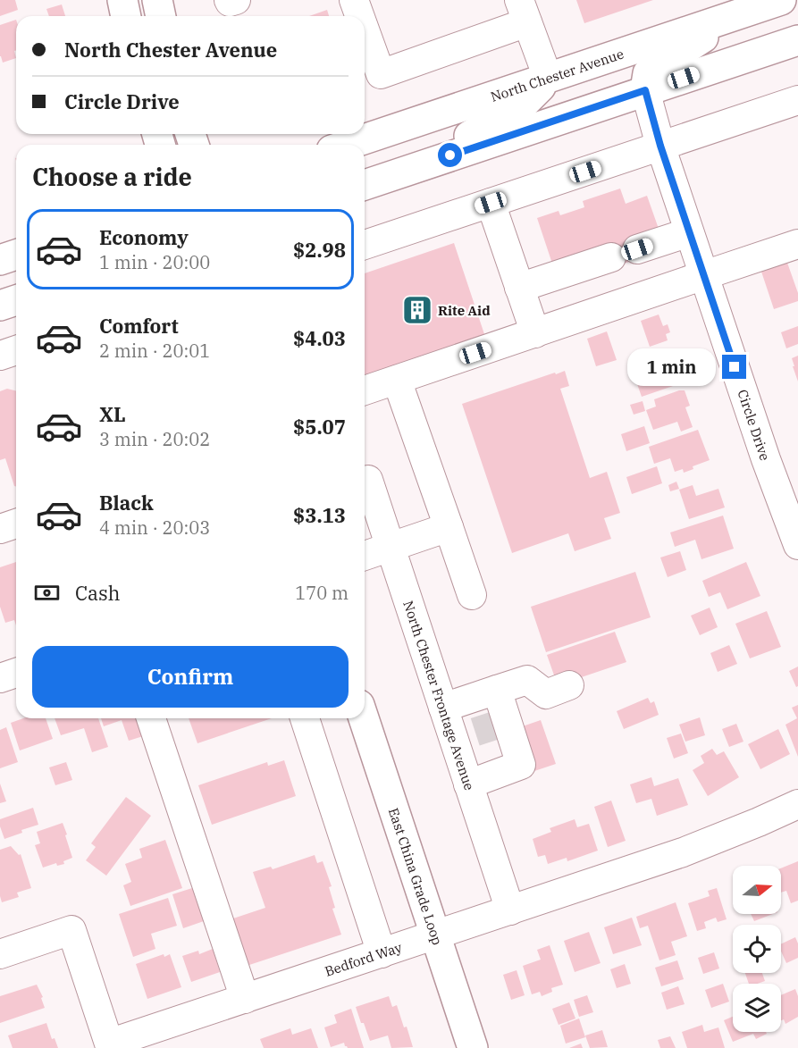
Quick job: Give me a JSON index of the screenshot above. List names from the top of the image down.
{
  "streets": {
    "main road": ["North Chester Avenue", "East China Grade Loop"],
    "street": ["Circle Drive", "North Chester Frontage Avenue", "Bedford Way"]
  },
  "crossings": [
    ["North Chester Frontage Avenue", "Bedford Way"],
    ["East China Grade Loop", "Bedford Way"]
  ],
  "places": {
    "building": ["Rite Aid"]
  },
  "north": "right",
  "page": {
    "banner": ["North Chester Avenue", "Circle Drive"],
    "heading": "Choose a ride",
    "list": [
      {
        "name": "Economy",
        "note": "1 min · 20:00",
        "value": "$2.98"
      },
      {
        "name": "Comfort",
        "note": "2 min · 20:01",
        "value": "$4.03"
      },
      {
        "name": "XL",
        "note": "3 min · 20:02",
        "value": "$5.07"
      },
      {
        "name": "Black",
        "note": "4 min · 20:03",
        "value": "$3.13"
      }
    ],
    "bubble": "1 min",
    "pay": ["Cash", "170 m"],
    "buttons": "Confirm"
  }
}
